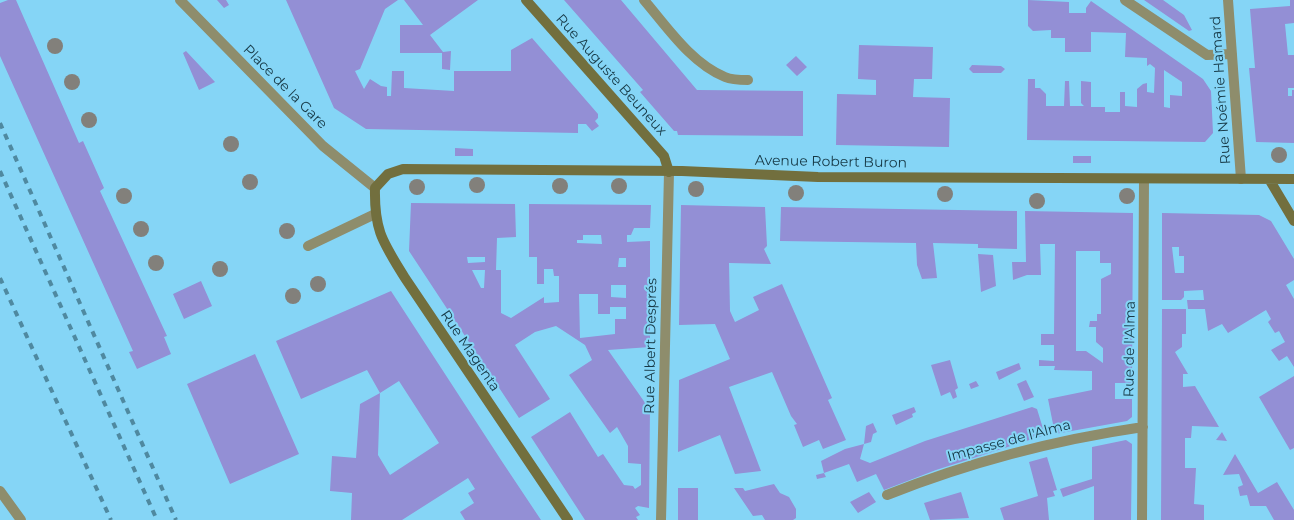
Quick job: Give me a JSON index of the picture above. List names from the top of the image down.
{
  "streets": {
    "main road": ["Rue Auguste Beuneux", "Avenue Robert Buron", "Rue Magenta"],
    "street": [
      "Place de la Gare",
      "Rue Noémie Hamard",
      "Rue Albert Després",
      "Rue de l'Alma",
      "Impasse de l'Alma"
    ]
  },
  "crossings": [
    ["Rue Auguste Beuneux", "Avenue Robert Buron"],
    ["Rue Auguste Beuneux", "Rue Albert Després"],
    ["Place de la Gare", "Avenue Robert Buron"],
    ["Place de la Gare", "Rue Magenta"],
    ["Rue Noémie Hamard", "Avenue Robert Buron"],
    ["Avenue Robert Buron", "Rue Albert Després"],
    ["Avenue Robert Buron", "Rue de l'Alma"],
    ["Avenue Robert Buron", "Rue Magenta"],
    ["Rue de l'Alma", "Impasse de l'Alma"]
  ]
}
